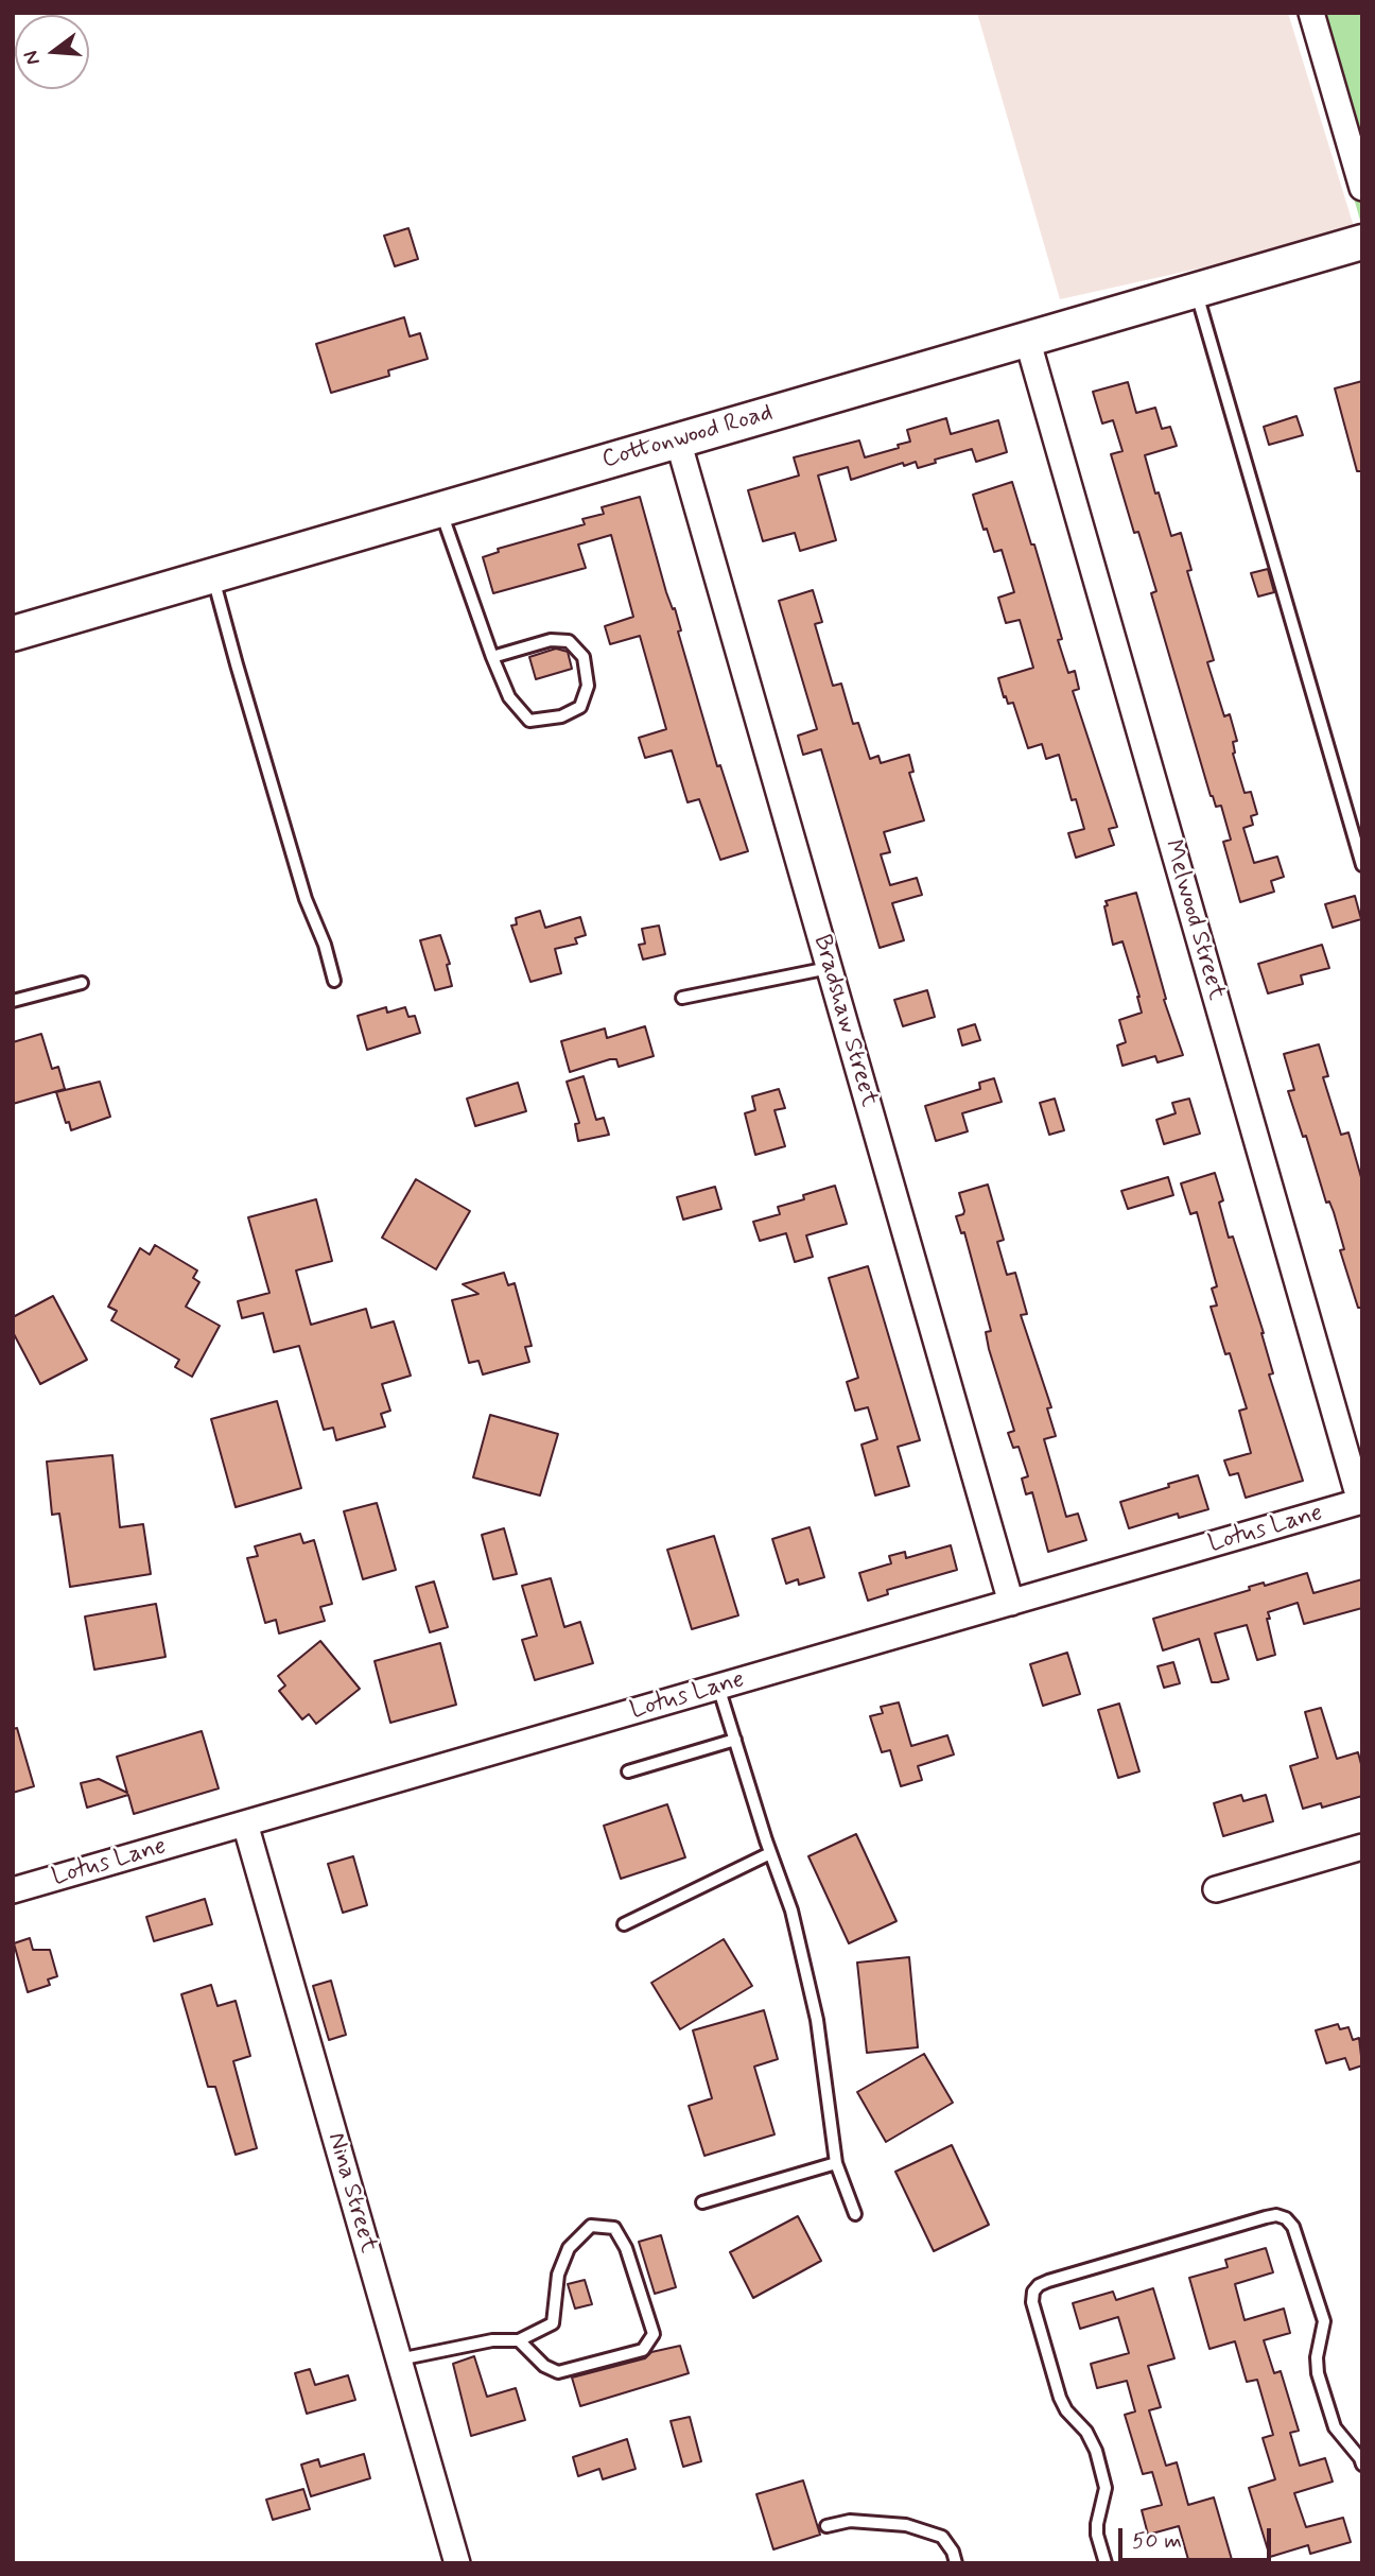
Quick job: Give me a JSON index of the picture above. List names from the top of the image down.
{
  "streets": {
    "street": [
      "Cottonwood Road",
      "Melwood Street",
      "Bradshaw Street",
      "Lotus Lane",
      "Nina Street"
    ]
  },
  "crossings": [
    ["Cottonwood Road", "Melwood Street"],
    ["Cottonwood Road", "Bradshaw Street"],
    ["Melwood Street", "Lotus Lane"],
    ["Bradshaw Street", "Lotus Lane"],
    ["Lotus Lane", "Nina Street"]
  ],
  "scale_bar": "50 m",
  "north": "left"
}
